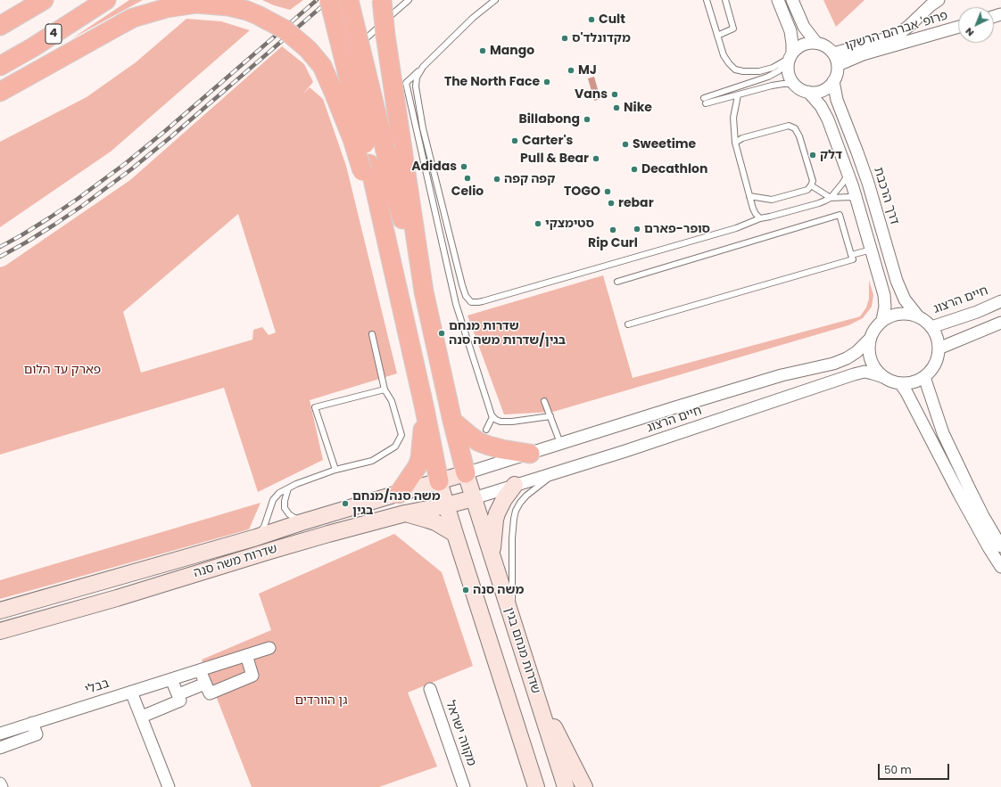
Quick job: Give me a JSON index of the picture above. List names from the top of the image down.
{
  "streets": {
    "highway": ["4"],
    "main road": ["שדרות משה סנה", "שדרות מנחם בגין"],
    "street": [
      "פרופ' אברהם הרשקו",
      "דרך הרכבת",
      "חיים הרצוג",
      "בבלי",
      "מקווה ישראל"
    ]
  },
  "crossings": [
    ["פרופ' אברהם הרשקו", "דרך הרכבת"],
    ["דרך הרכבת", "חיים הרצוג"],
    ["חיים הרצוג", "שדרות משה סנה"],
    ["חיים הרצוג", "שדרות מנחם בגין"],
    ["שדרות משה סנה", "שדרות מנחם בגין"]
  ],
  "parks": ["פארק עד הלום", "גן הוורדים"],
  "places": [
    "Cult",
    "מקדונלד'ס",
    "Mango",
    "MJ",
    "The North Face",
    "Vans",
    "Nike",
    "Billabong",
    "Carter's",
    "Sweetime",
    "דלק",
    "Pull & Bear",
    "Adidas",
    "Decathlon",
    "Celio",
    "קפה קפה",
    "TOGO",
    "rebar",
    "סטימצקי",
    "סופר-פארם",
    "Rip Curl",
    "שדרות מנחם בגין/שדרות משה סנה",
    "משה סנה/מנחם בגין",
    "משה סנה"
  ],
  "scale_bar": "50 m",
  "north": "bottom left"
}
